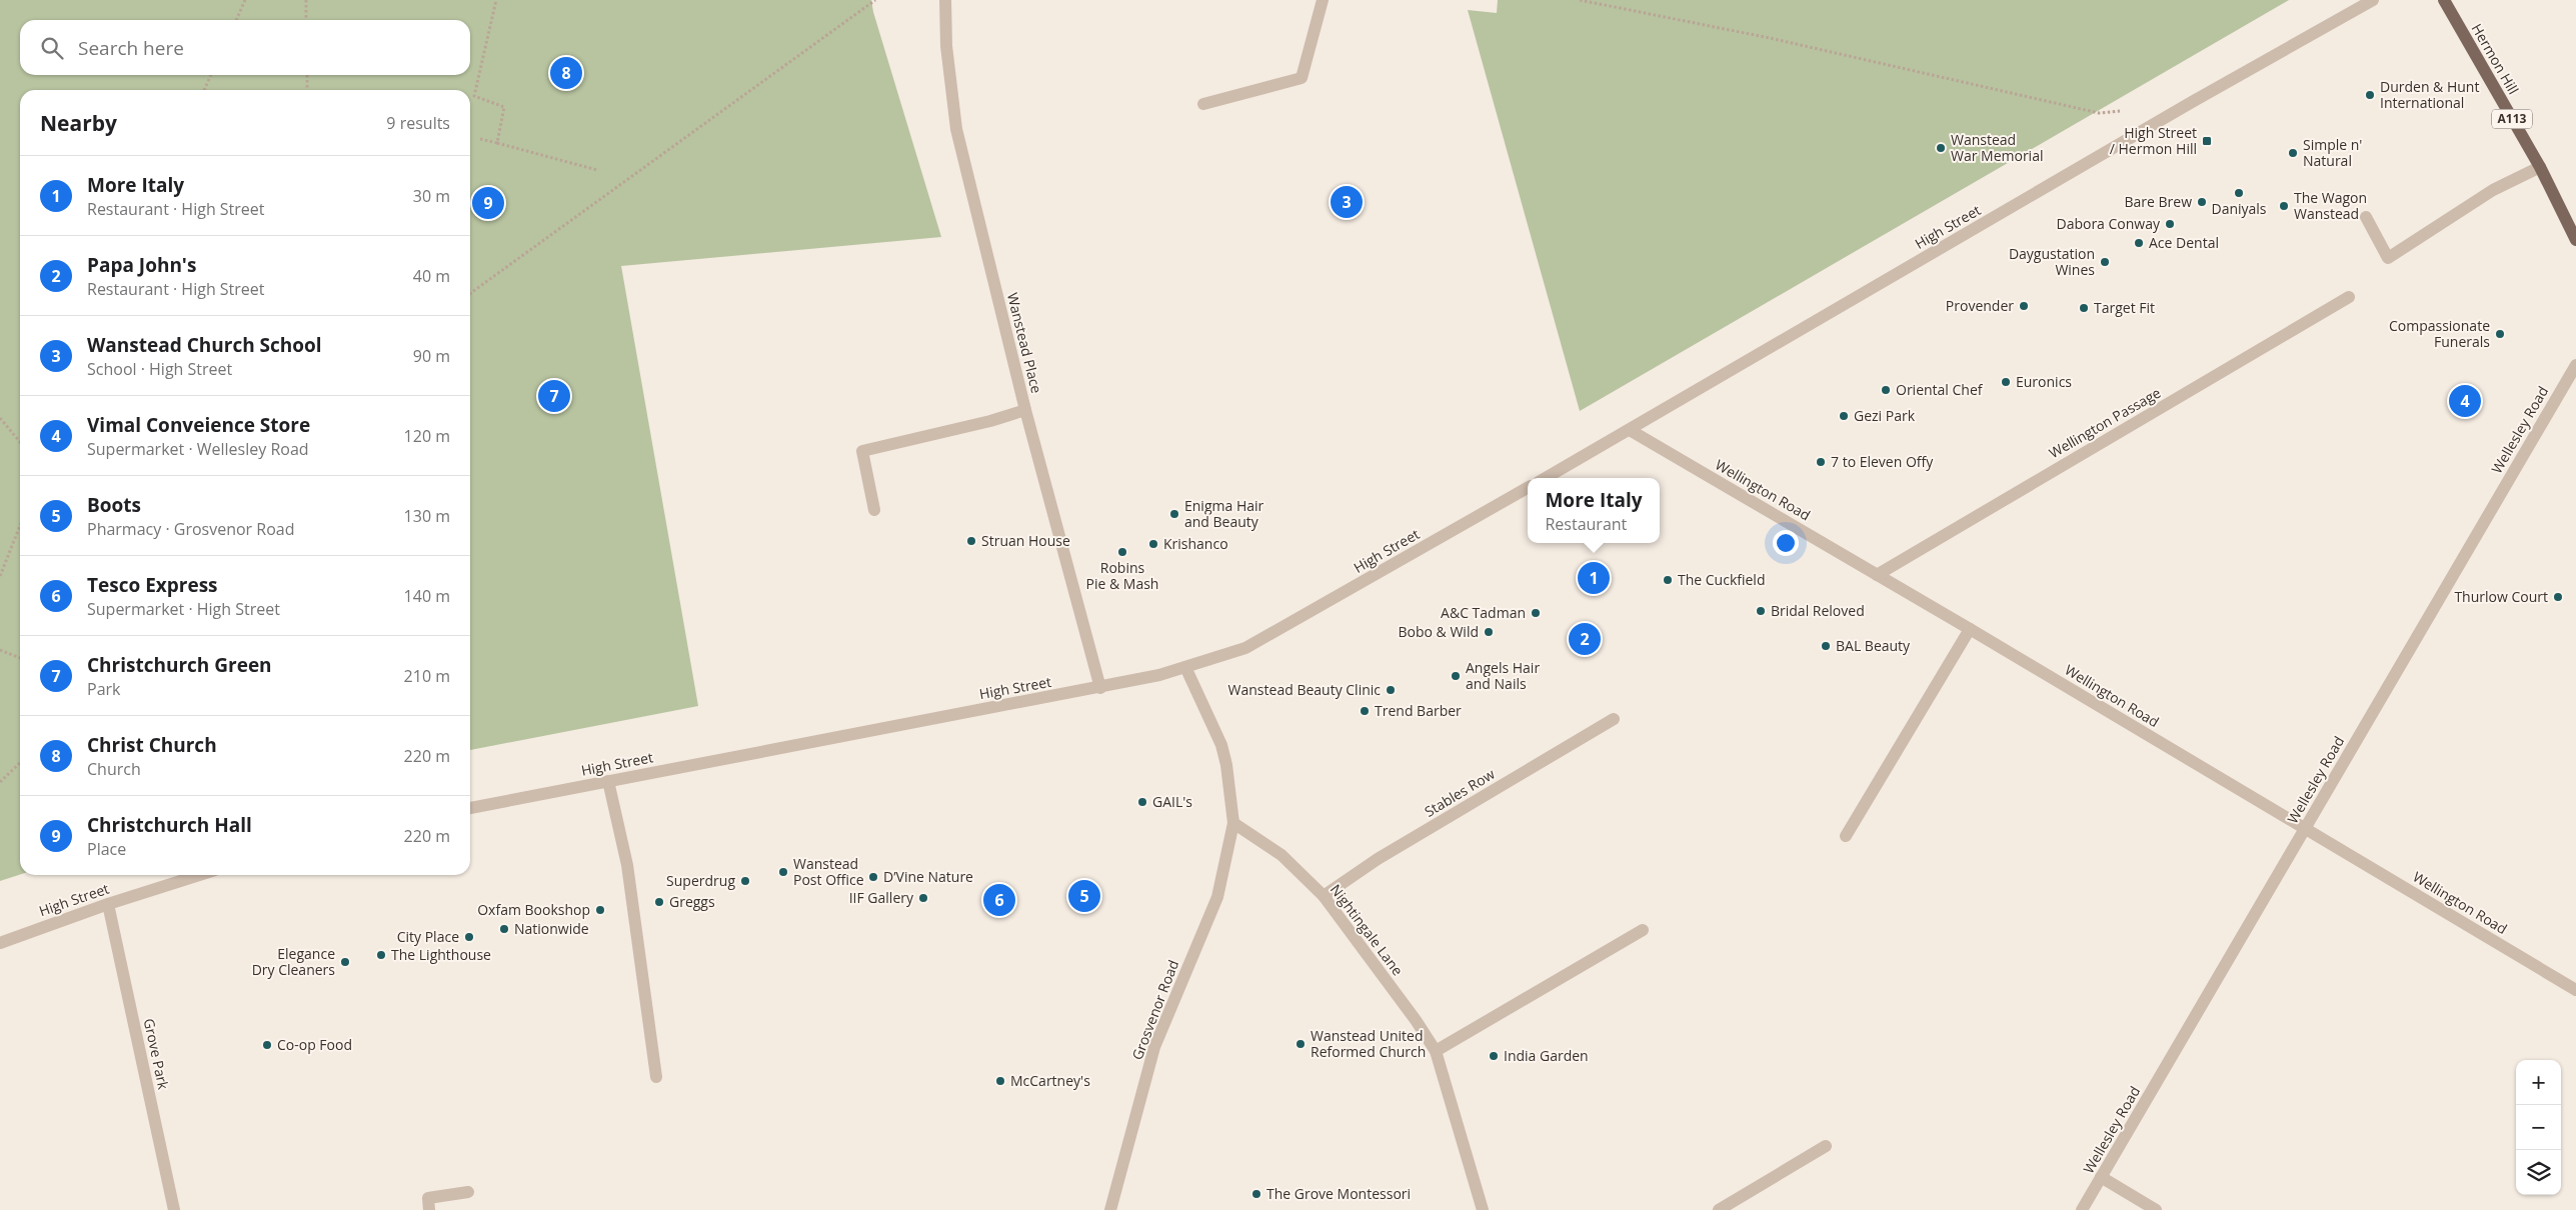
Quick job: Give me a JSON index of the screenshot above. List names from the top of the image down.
{
  "streets": {
    "main road": ["Hermon Hill", "A113"],
    "street": [
      "High Street",
      "Wanstead Place",
      "Wellington Passage",
      "Wellesley Road",
      "Wellington Road",
      "Stables Row",
      "Nightingale Lane",
      "Grosvenor Road",
      "Grove Park"
    ]
  },
  "crossings": [
    ["High Street", "Wanstead Place"],
    ["High Street", "Wellington Road"],
    ["High Street", "Grove Park"],
    ["Wellington Passage", "Wellington Road"],
    ["Wellesley Road", "Wellington Road"],
    ["Stables Row", "Nightingale Lane"],
    ["Nightingale Lane", "Grosvenor Road"]
  ],
  "places": {
    "other": [
      "Durden & Hunt International",
      "Wanstead War Memorial",
      "Simple n' Natural",
      "Daniyals",
      "Bare Brew",
      "The Wagon Wanstead",
      "Dabora Conway",
      "Ace Dental",
      "Daygustation Wines",
      "Provender",
      "Target Fit",
      "Compassionate Funerals",
      "Euronics",
      "Oriental Chef",
      "Gezi Park",
      "7 to Eleven Offy",
      "Enigma Hair and Beauty",
      "Struan House",
      "Krishanco",
      "Robins Pie & Mash",
      "The Cuckfield",
      "Thurlow Court",
      "Bridal Reloved",
      "A&C Tadman",
      "Bobo & Wild",
      "BAL Beauty",
      "Angels Hair and Nails",
      "Wanstead Beauty Clinic",
      "Trend Barber",
      "GAIL's",
      "Wanstead Post Office",
      "D’Vine Nature",
      "Superdrug",
      "IIF Gallery",
      "Greggs",
      "Oxfam Bookshop",
      "Nationwide",
      "City Place",
      "The Lighthouse",
      "Elegance Dry Cleaners",
      "Wanstead United Reformed Church",
      "Co-op Food",
      "India Garden",
      "McCartney's",
      "The Grove Montessori"
    ],
    "transit": ["High Street / Hermon Hill"]
  },
  "page": {
    "search": "Search here",
    "pins": [
      "8",
      "3",
      "9",
      "7",
      "4",
      "1",
      "2",
      "5",
      "6"
    ],
    "heading": ["Nearby", "9 results"],
    "list": [
      {
        "mark": "1",
        "name": "More Italy",
        "note": "Restaurant · High Street",
        "value": "30 m"
      },
      {
        "mark": "2",
        "name": "Papa John's",
        "note": "Restaurant · High Street",
        "value": "40 m"
      },
      {
        "mark": "3",
        "name": "Wanstead Church School",
        "note": "School · High Street",
        "value": "90 m"
      },
      {
        "mark": "4",
        "name": "Vimal Conveience Store",
        "note": "Supermarket · Wellesley Road",
        "value": "120 m"
      },
      {
        "mark": "5",
        "name": "Boots",
        "note": "Pharmacy · Grosvenor Road",
        "value": "130 m"
      },
      {
        "mark": "6",
        "name": "Tesco Express",
        "note": "Supermarket · High Street",
        "value": "140 m"
      },
      {
        "mark": "7",
        "name": "Christchurch Green",
        "note": "Park",
        "value": "210 m"
      },
      {
        "mark": "8",
        "name": "Christ Church",
        "note": "Church",
        "value": "220 m"
      },
      {
        "mark": "9",
        "name": "Christchurch Hall",
        "note": "Place",
        "value": "220 m"
      }
    ],
    "popup": ["More Italy", "Restaurant"],
    "map_buttons": ["+", "−"]
  }
}
